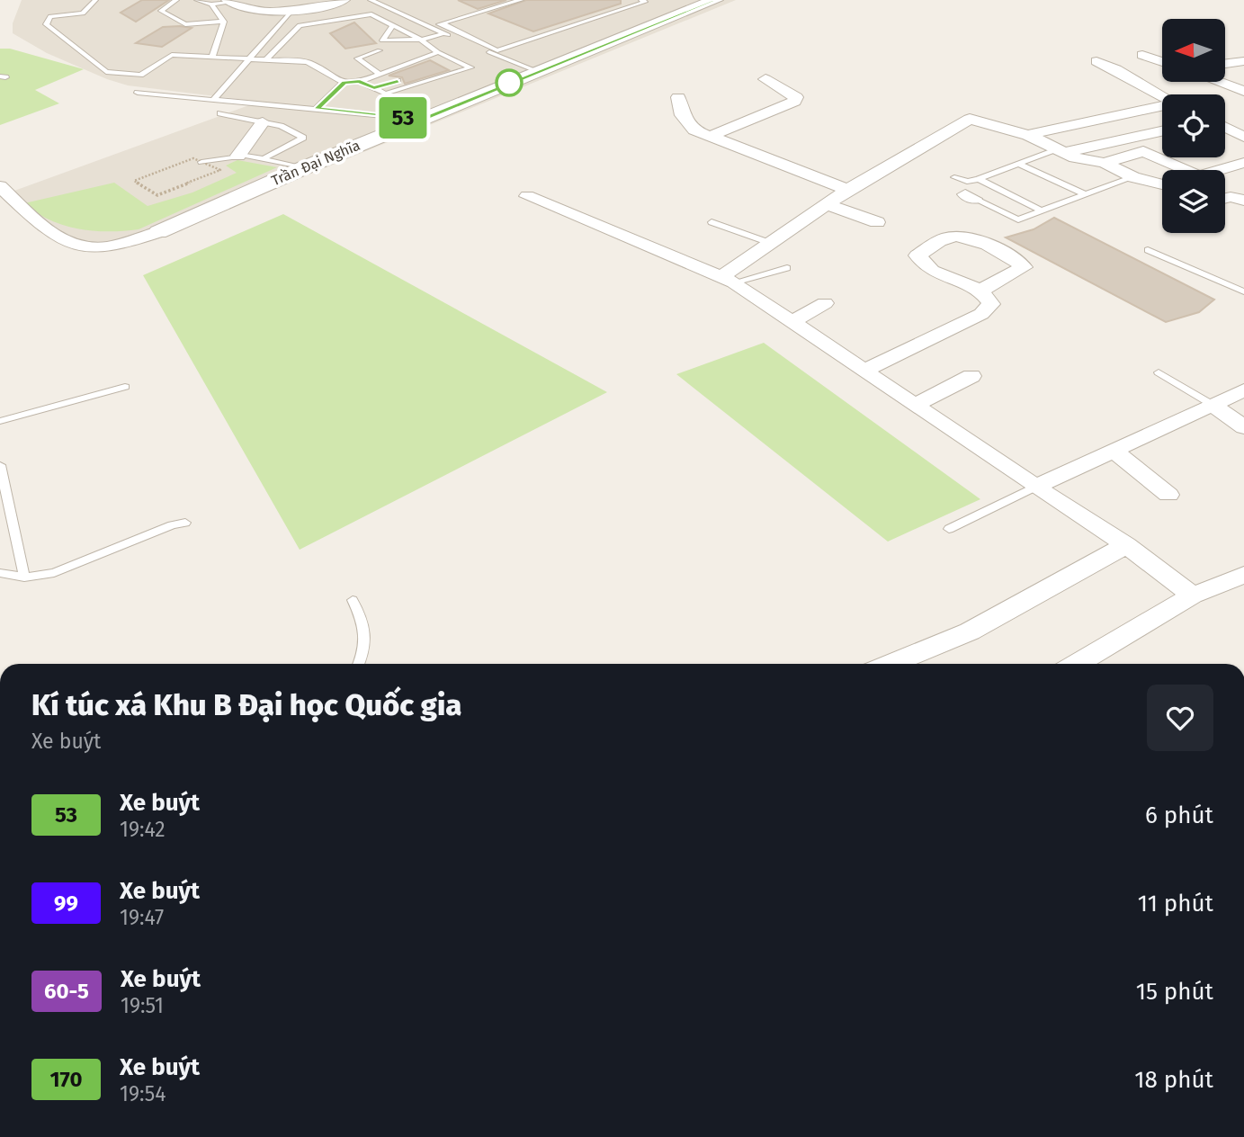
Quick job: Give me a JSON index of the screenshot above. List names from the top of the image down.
{
  "streets": {
    "street": ["Trần Đại Nghĩa"]
  },
  "lines": ["bus line 53"],
  "north": "left",
  "page": {
    "on_map": "53",
    "heading": ["Kí túc xá Khu B Đại học Quốc gia", "Xe buýt"],
    "list": [
      {
        "mark": "53",
        "name": "Xe buýt",
        "note": "19:42",
        "value": "6 phút"
      },
      {
        "mark": "99",
        "name": "Xe buýt",
        "note": "19:47",
        "value": "11 phút"
      },
      {
        "mark": "60-5",
        "name": "Xe buýt",
        "note": "19:51",
        "value": "15 phút"
      },
      {
        "mark": "170",
        "name": "Xe buýt",
        "note": "19:54",
        "value": "18 phút"
      }
    ]
  }
}
